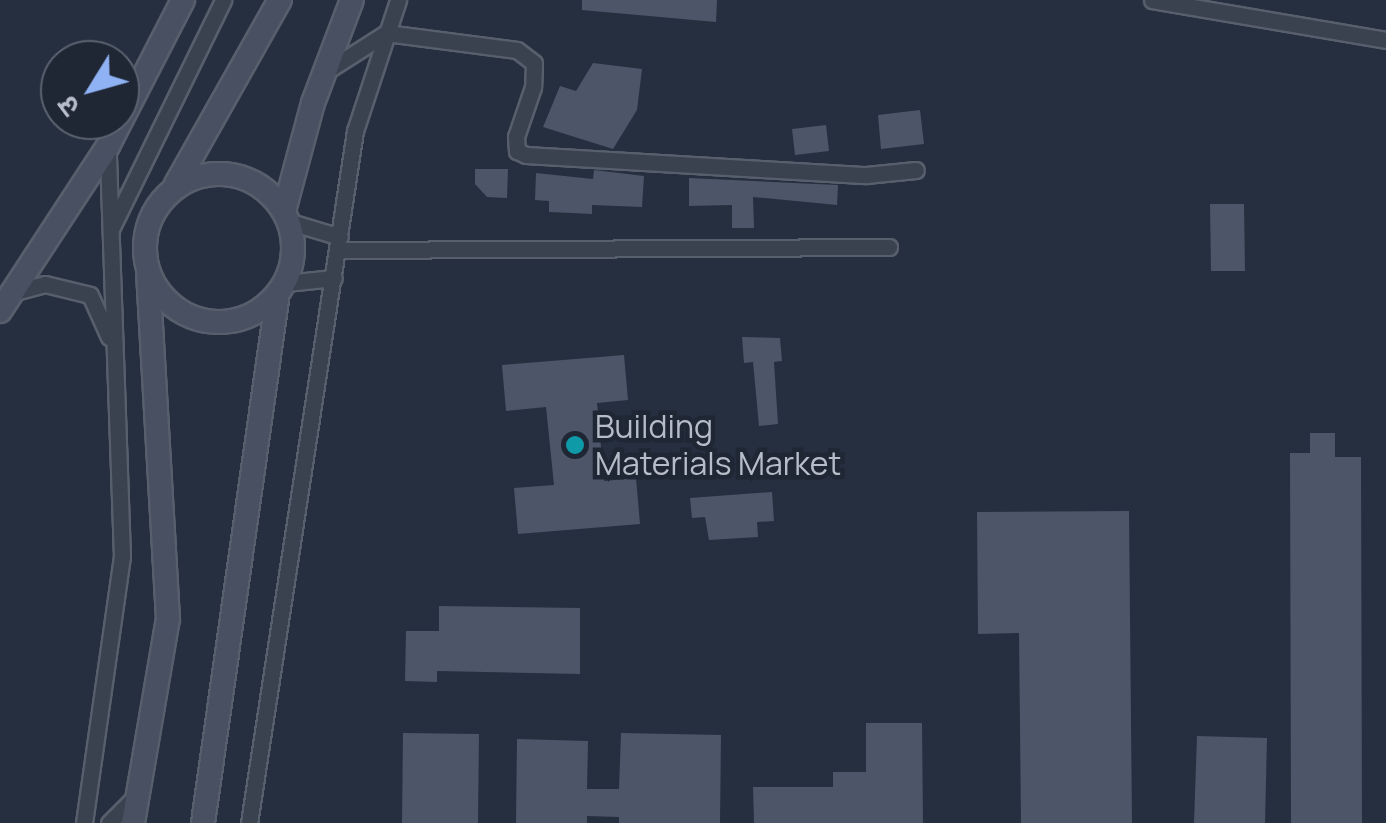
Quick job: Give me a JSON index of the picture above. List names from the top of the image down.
{
  "places": ["Building Materials Market"],
  "north": "bottom left"
}
